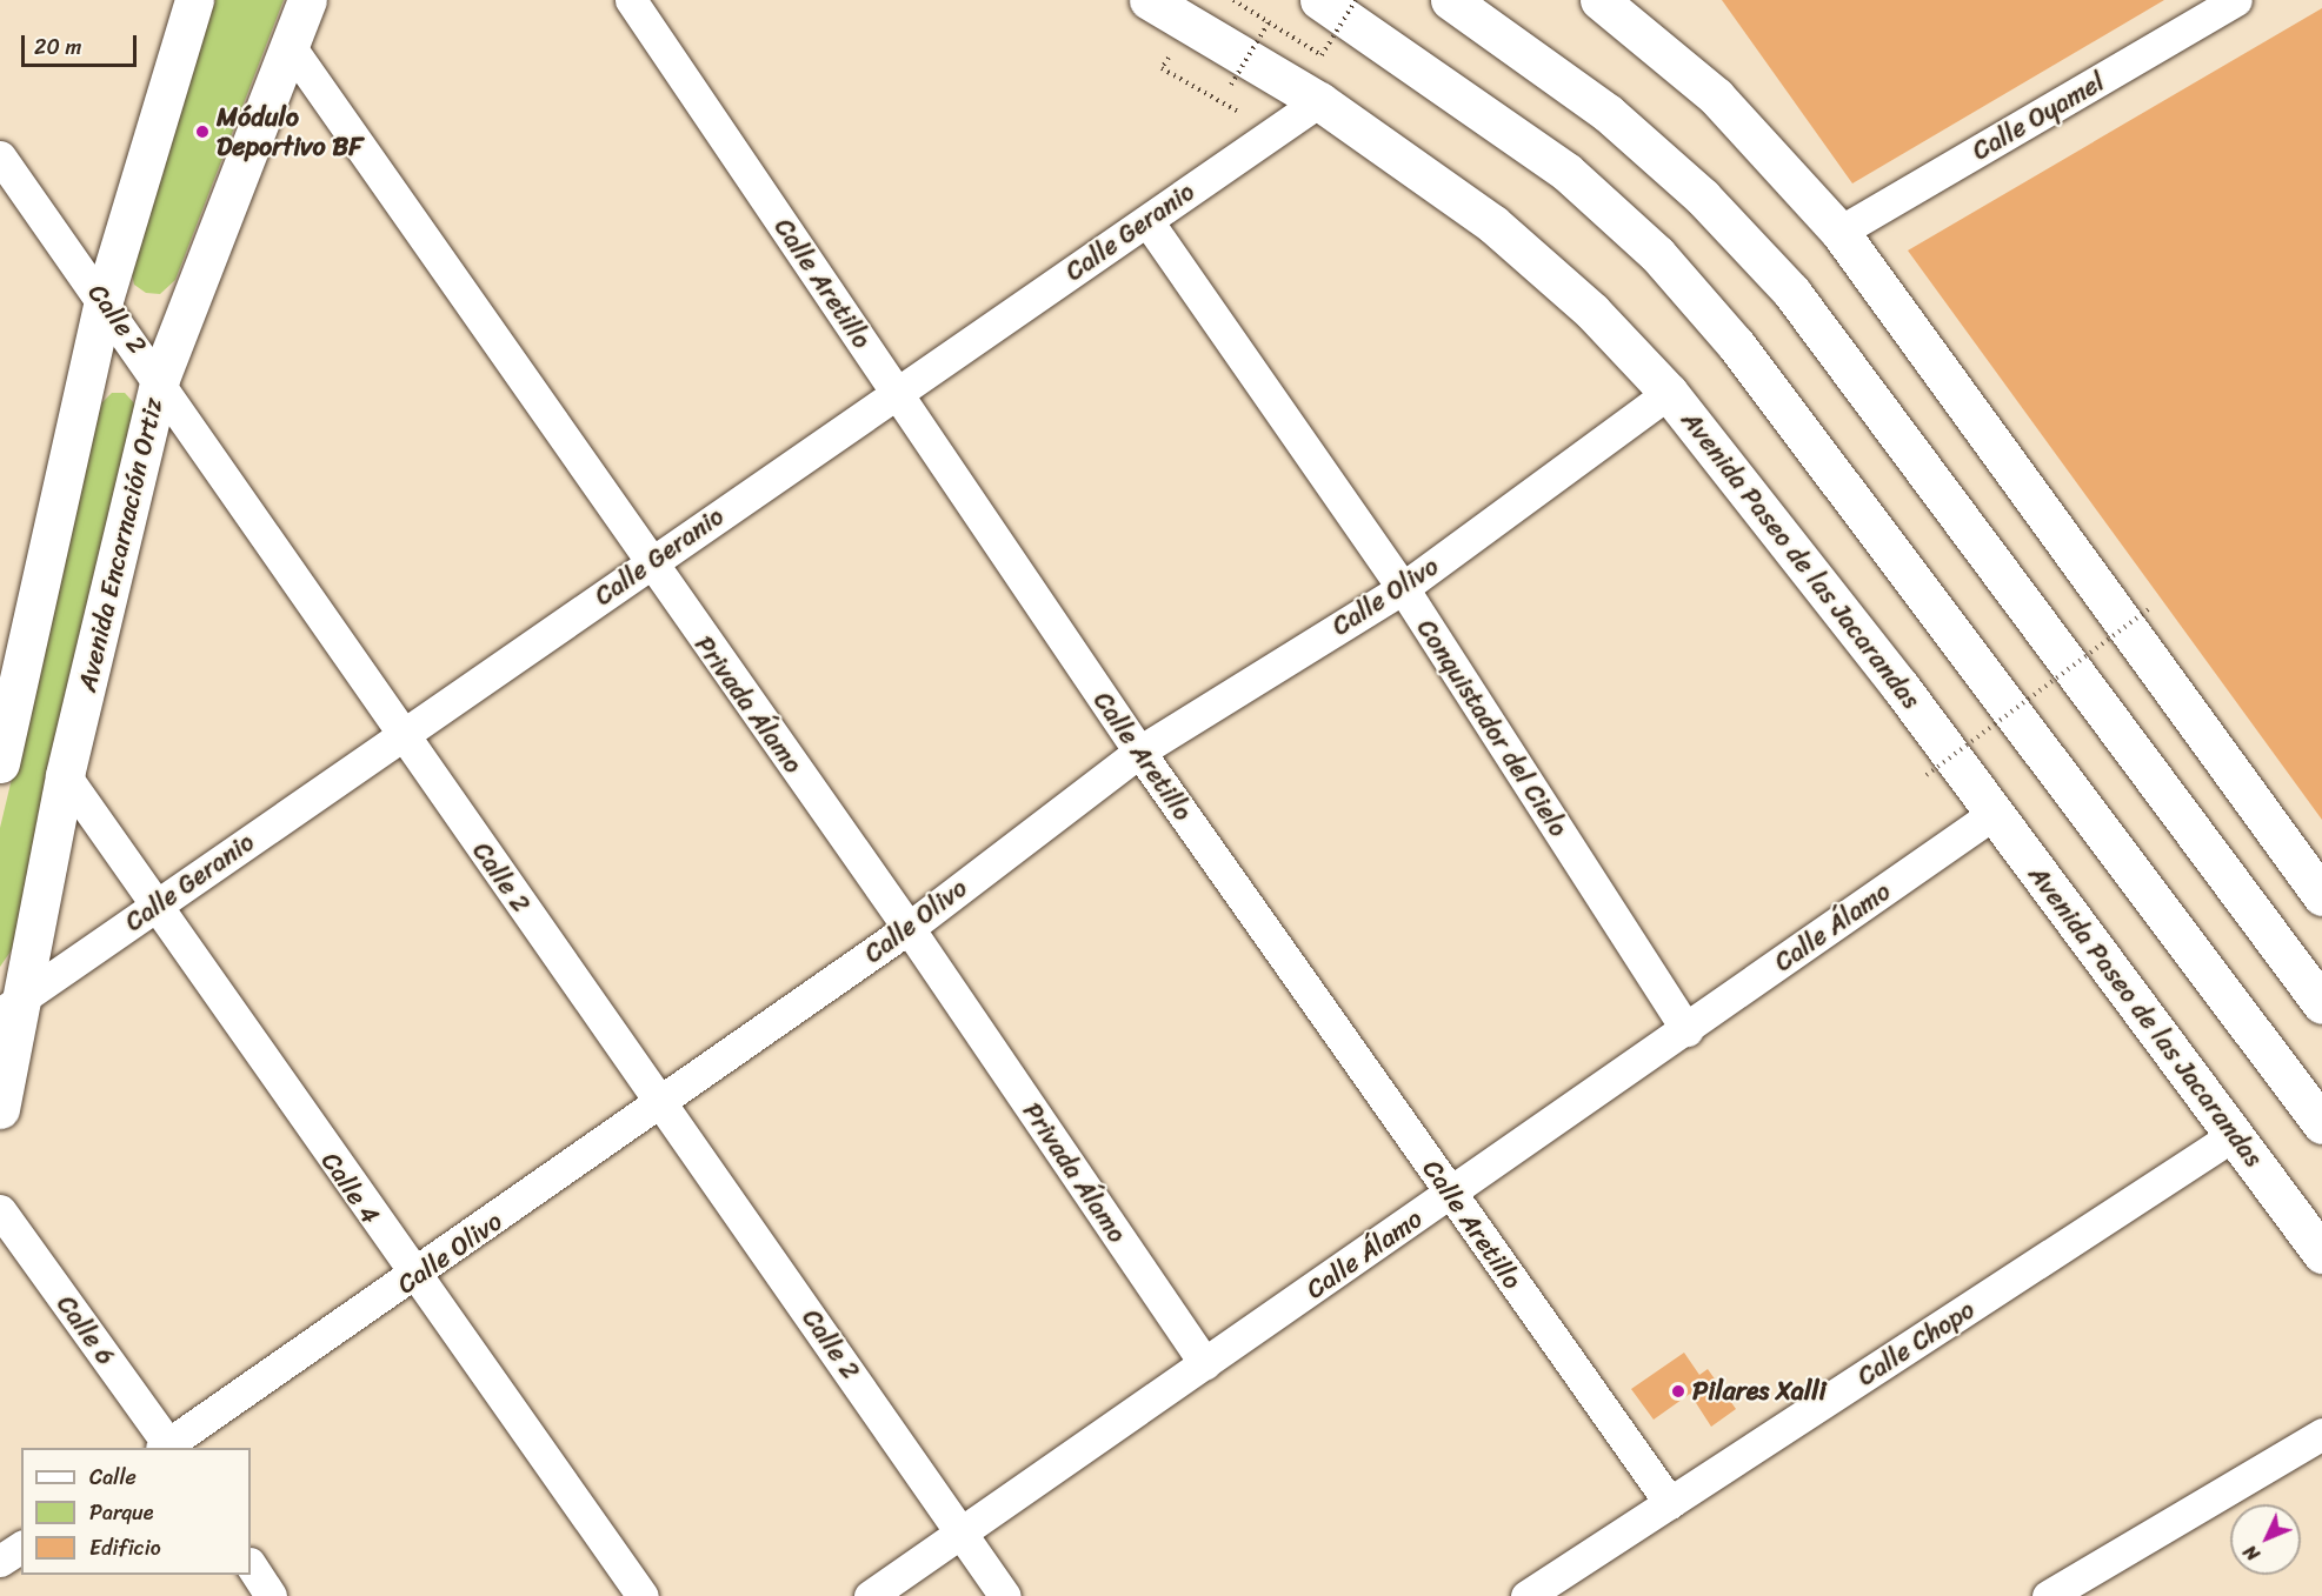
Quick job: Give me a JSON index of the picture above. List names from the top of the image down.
{
  "streets": {
    "main road": ["Avenida Encarnación Ortiz", "Avenida Paseo de las Jacarandas"],
    "street": [
      "Calle Oyamel",
      "Calle Geranio",
      "Calle Aretillo",
      "Calle 2",
      "Calle Olivo",
      "Privada Álamo",
      "Conquistador del Cielo",
      "Calle Álamo",
      "Calle 4",
      "Calle 6",
      "Calle Chopo"
    ]
  },
  "crossings": [
    ["Calle Geranio", "Calle Aretillo"],
    ["Calle Geranio", "Calle 2"],
    ["Calle Geranio", "Avenida Encarnación Ortiz"],
    ["Calle Geranio", "Avenida Paseo de las Jacarandas"],
    ["Calle Geranio", "Privada Álamo"],
    ["Calle Geranio", "Conquistador del Cielo"],
    ["Calle Geranio", "Calle 4"],
    ["Calle Aretillo", "Calle Olivo"],
    ["Calle Aretillo", "Calle Álamo"],
    ["Calle Aretillo", "Calle Chopo"],
    ["Calle 2", "Avenida Encarnación Ortiz"],
    ["Calle 2", "Calle Olivo"],
    ["Calle 2", "Calle Álamo"],
    ["Avenida Encarnación Ortiz", "Privada Álamo"],
    ["Avenida Encarnación Ortiz", "Calle 4"],
    ["Avenida Paseo de las Jacarandas", "Calle Olivo"],
    ["Avenida Paseo de las Jacarandas", "Calle Álamo"],
    ["Avenida Paseo de las Jacarandas", "Calle Chopo"],
    ["Calle Olivo", "Privada Álamo"],
    ["Calle Olivo", "Conquistador del Cielo"],
    ["Calle Olivo", "Calle 4"],
    ["Calle Olivo", "Calle 6"],
    ["Privada Álamo", "Calle Álamo"],
    ["Conquistador del Cielo", "Calle Álamo"]
  ],
  "places": ["Módulo Deportivo BF", "Pilares Xalli"],
  "legend": ["Calle", "Parque", "Edificio"],
  "scale_bar": "20 m",
  "north": "bottom left"
}
